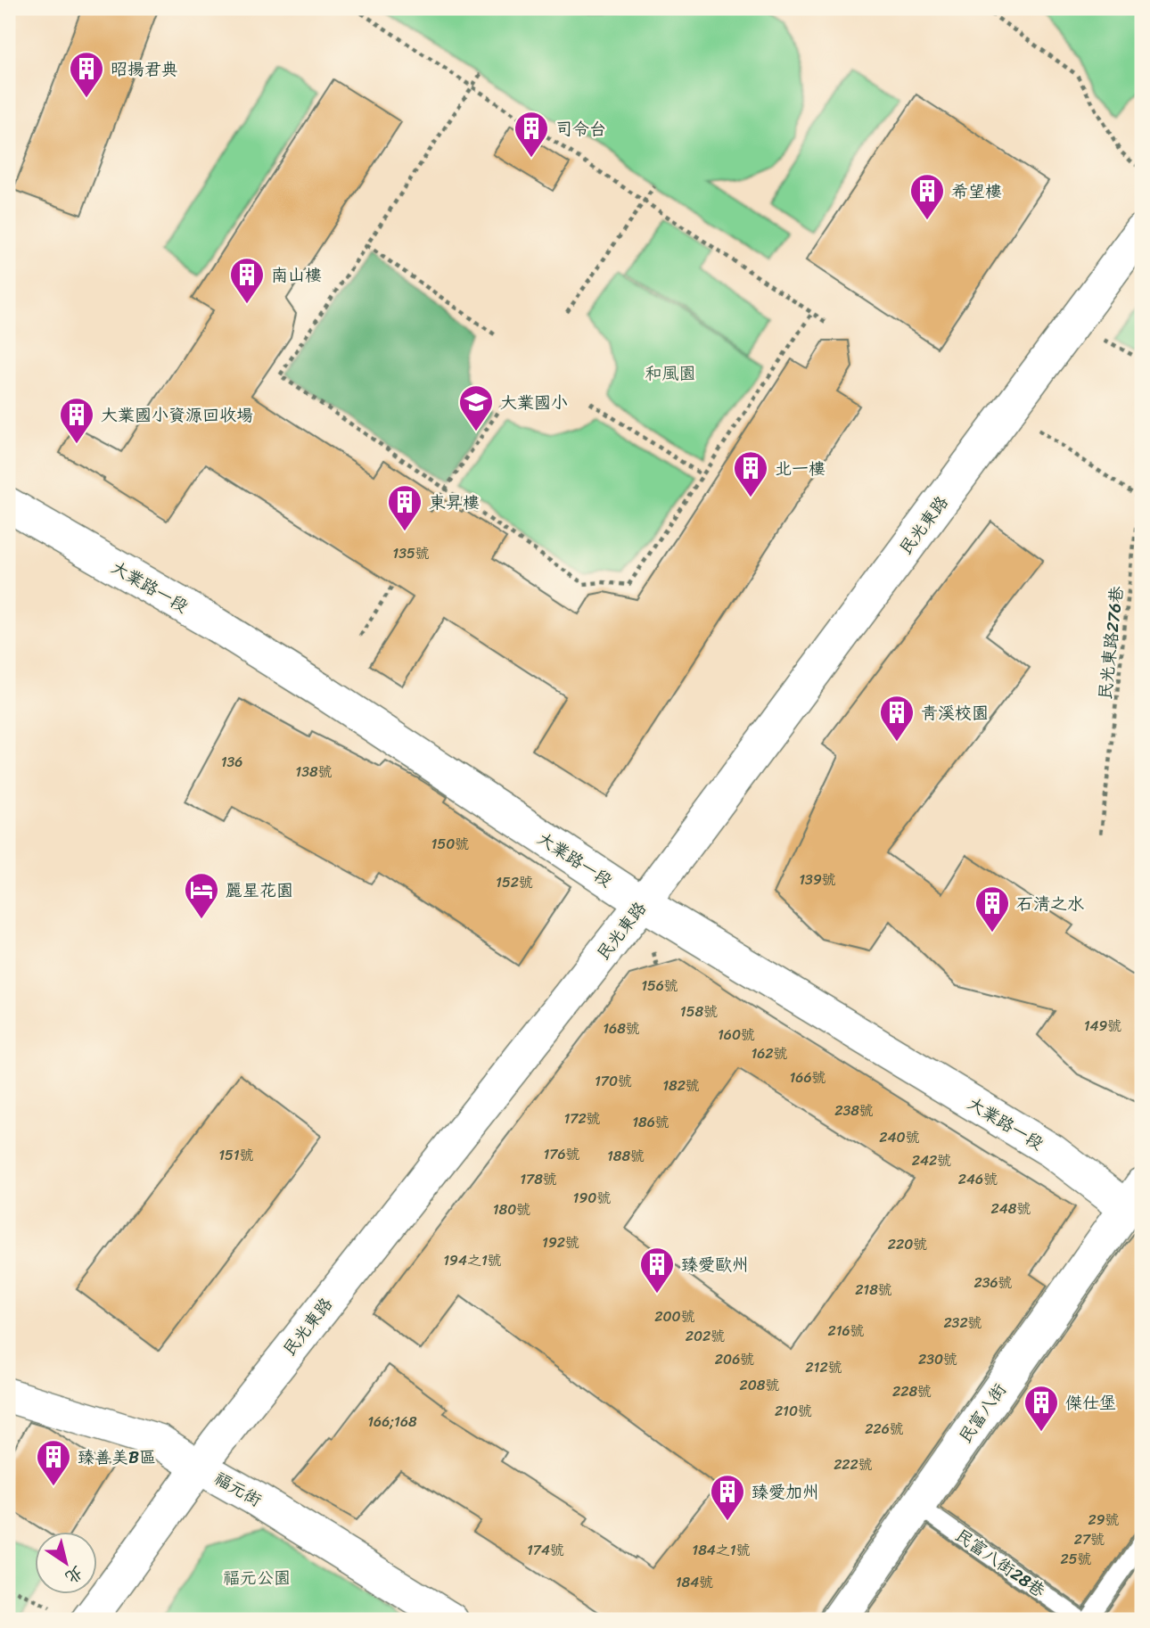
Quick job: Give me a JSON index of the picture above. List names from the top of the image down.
{
  "streets": {
    "street": [
      "民光東路",
      "大業路一段",
      "民富八街",
      "福元街"
    ],
    "lane": ["民富八街28巷"],
    "path": ["民光東路276巷"]
  },
  "crossings": [
    ["民光東路", "大業路一段"],
    ["民光東路", "民光東路276巷"],
    ["民光東路", "福元街"],
    ["大業路一段", "民富八街"],
    ["民富八街", "民富八街28巷"]
  ],
  "parks": ["和風園", "福元公園"],
  "places": {
    "building": [
      "昭揚君典",
      "司令台",
      "希望樓",
      "南山樓",
      "大業國小資源回收場",
      "北一樓",
      "東昇樓",
      "青溪校園",
      "石清之水",
      "臻愛歐州",
      "傑仕堡",
      "臻善美B區",
      "臻愛加州"
    ],
    "school or university": ["大業國小"],
    "hotel": ["麗星花園"]
  },
  "house_numbers": [
    "135號",
    "136",
    "138號",
    "150號",
    "139號",
    "152號",
    "156號",
    "158號",
    "149號",
    "168號",
    "160號",
    "162號",
    "166號",
    "170號",
    "182號",
    "238號",
    "172號",
    "186號",
    "240號",
    "176號",
    "151號",
    "188號",
    "242號",
    "178號",
    "246號",
    "190號",
    "248號",
    "180號",
    "192號",
    "220號",
    "194之1號",
    "236號",
    "218號",
    "200號",
    "232號",
    "216號",
    "202號",
    "206號",
    "230號",
    "212號",
    "208號",
    "228號",
    "210號",
    "166;168",
    "226號",
    "222號",
    "29號",
    "27號",
    "174號",
    "184之1號",
    "25號",
    "184號"
  ],
  "north": "bottom right"
}
